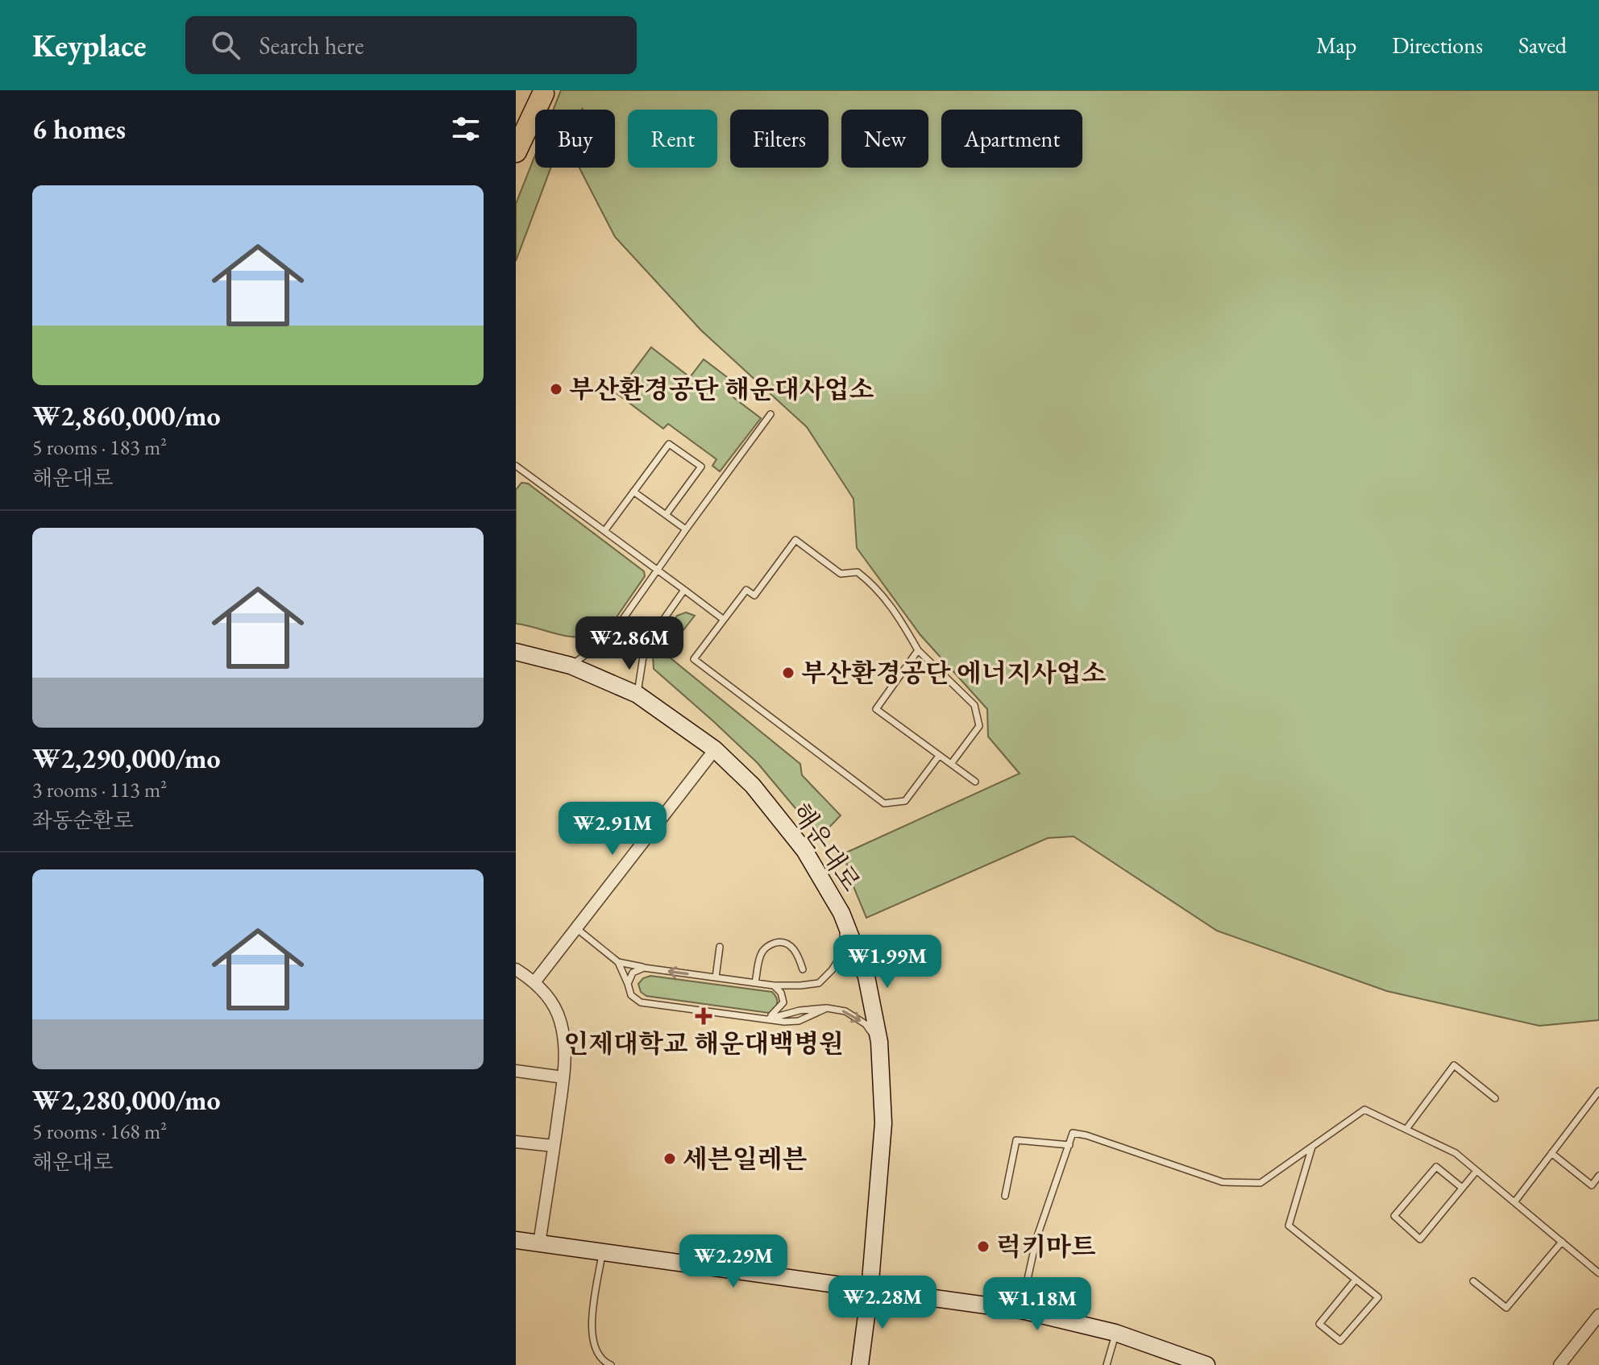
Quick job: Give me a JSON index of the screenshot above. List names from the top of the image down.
{
  "streets": {
    "main road": ["해운대로"]
  },
  "places": {
    "other": [
      "부산환경공단 해운대사업소",
      "부산환경공단 에너지사업소",
      "세븐일레븐",
      "럭키마트"
    ],
    "health": ["인제대학교 해운대백병원"]
  },
  "page": {
    "header": "Keyplace",
    "search": "Search here",
    "nav": ["Map", "Directions", "Saved"],
    "heading": "6 homes",
    "chip": [
      "Buy",
      "Rent",
      "Filters",
      "New",
      "Apartment"
    ],
    "list": [
      {
        "name": "₩2,860,000/mo",
        "note": "5 rooms · 183 m² · 해운대로"
      },
      {
        "name": "₩2,290,000/mo",
        "note": "3 rooms · 113 m² · 좌동순환로"
      },
      {
        "name": "₩2,280,000/mo",
        "note": "5 rooms · 168 m² · 해운대로"
      }
    ],
    "price": [
      "₩2.86M",
      "₩2.91M",
      "₩1.99M",
      "₩2.29M",
      "₩2.28M",
      "₩1.18M"
    ]
  }
}
